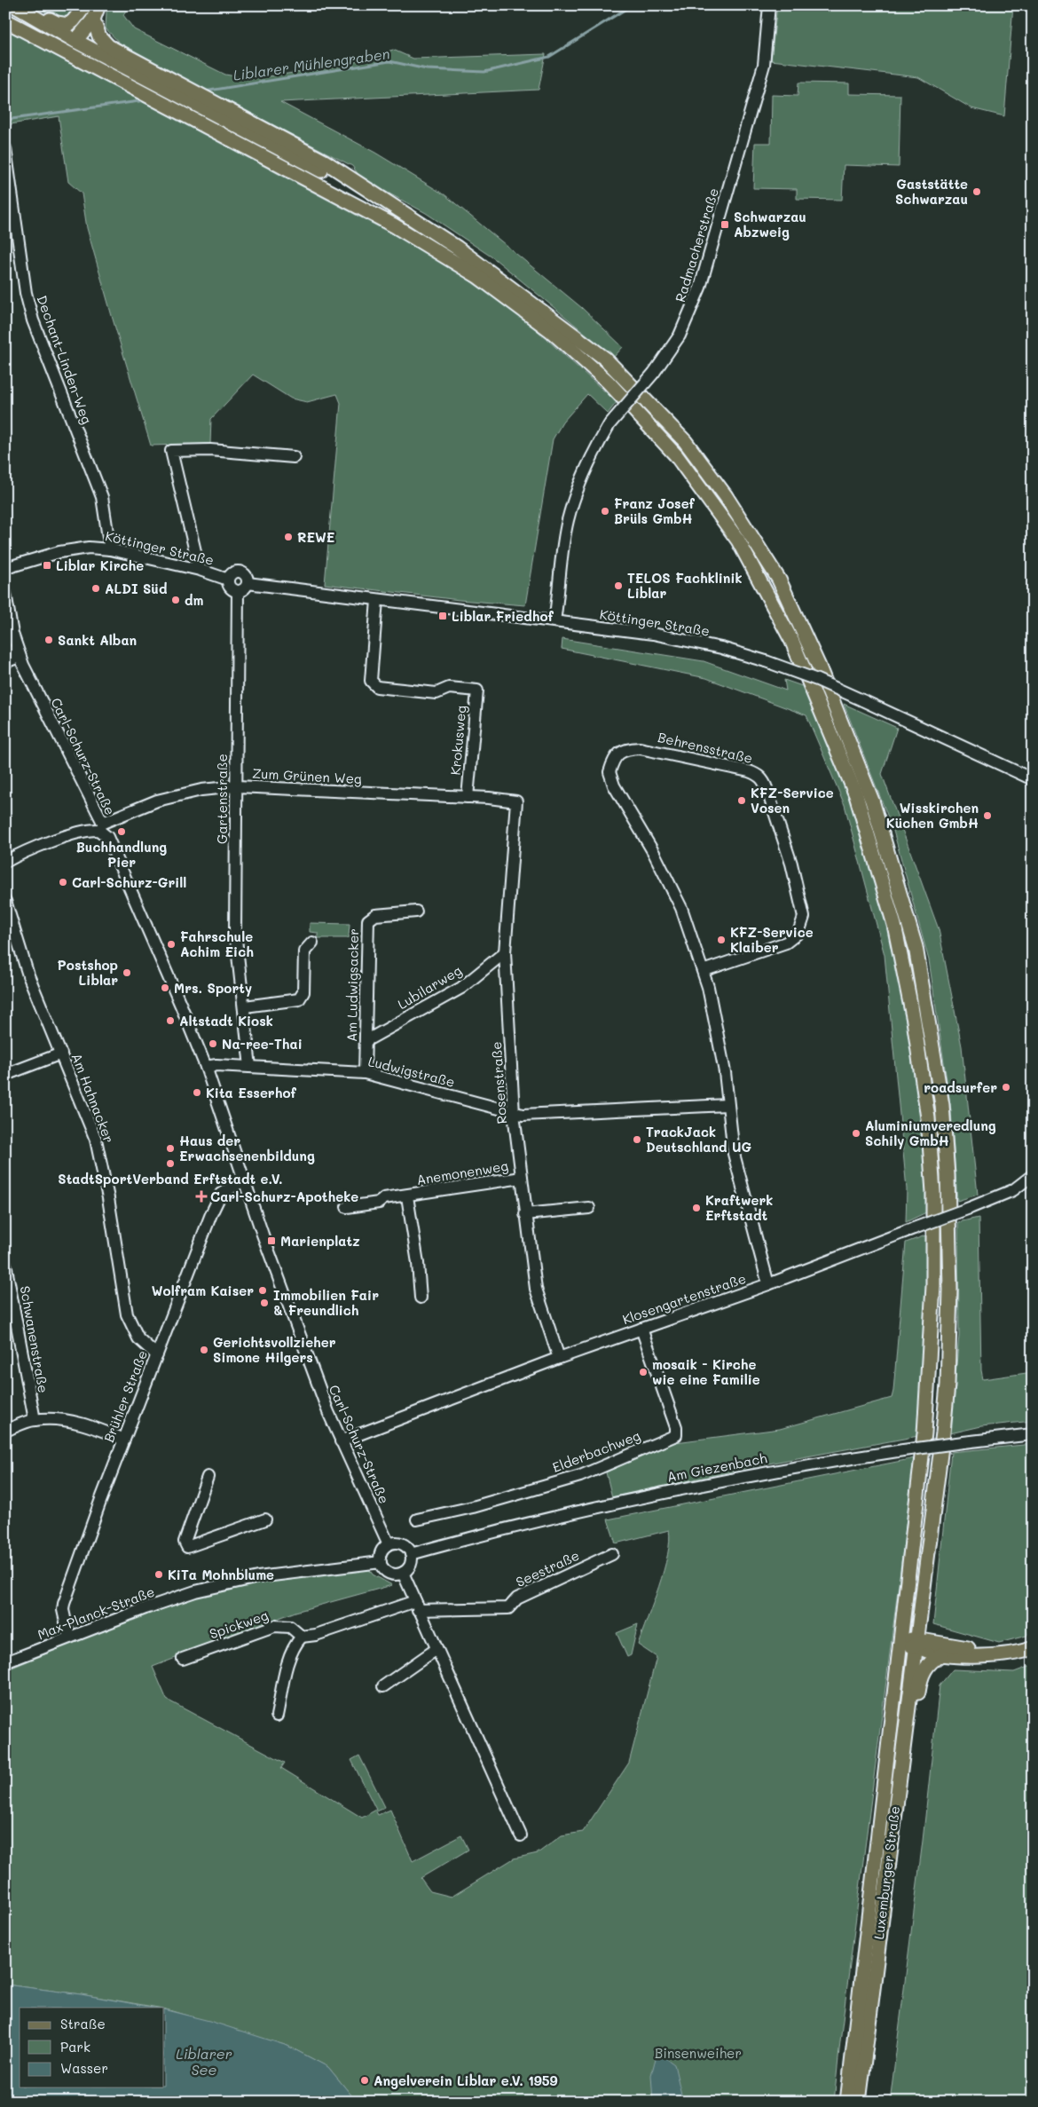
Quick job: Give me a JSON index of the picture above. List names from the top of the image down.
{
  "streets": {
    "main road": ["Luxemburger Straße"],
    "street": [
      "Radmacherstraße",
      "Dechant-Linden-Weg",
      "Köttinger Straße",
      "Krokusweg",
      "Behrensstraße",
      "Carl-Schurz-Straße",
      "Zum Grünen Weg",
      "Gartenstraße",
      "Am Ludwigsacker",
      "Lubilarweg",
      "Ludwigstraße",
      "Rosenstraße",
      "Am Hahnacker",
      "Anemonenweg",
      "Klosengartenstraße",
      "Schwanenstraße",
      "Brühler Straße",
      "Elderbachweg",
      "Am Giezenbach",
      "Seestraße",
      "Max-Planck-Straße",
      "Spickweg"
    ]
  },
  "crossings": [
    ["Radmacherstraße", "Köttinger Straße"],
    ["Dechant-Linden-Weg", "Köttinger Straße"],
    ["Köttinger Straße", "Krokusweg"],
    ["Köttinger Straße", "Gartenstraße"],
    ["Krokusweg", "Zum Grünen Weg"],
    ["Behrensstraße", "Ludwigstraße"],
    ["Behrensstraße", "Klosengartenstraße"],
    ["Carl-Schurz-Straße", "Zum Grünen Weg"],
    ["Carl-Schurz-Straße", "Ludwigstraße"],
    ["Carl-Schurz-Straße", "Klosengartenstraße"],
    ["Carl-Schurz-Straße", "Brühler Straße"],
    ["Carl-Schurz-Straße", "Am Giezenbach"],
    ["Carl-Schurz-Straße", "Max-Planck-Straße"],
    ["Zum Grünen Weg", "Gartenstraße"],
    ["Zum Grünen Weg", "Rosenstraße"],
    ["Gartenstraße", "Ludwigstraße"],
    ["Am Ludwigsacker", "Lubilarweg"],
    ["Am Ludwigsacker", "Ludwigstraße"],
    ["Lubilarweg", "Rosenstraße"],
    ["Ludwigstraße", "Rosenstraße"],
    ["Rosenstraße", "Anemonenweg"],
    ["Rosenstraße", "Klosengartenstraße"],
    ["Am Hahnacker", "Brühler Straße"],
    ["Klosengartenstraße", "Elderbachweg"],
    ["Brühler Straße", "Max-Planck-Straße"],
    ["Am Giezenbach", "Max-Planck-Straße"]
  ],
  "water": ["Liblarer Mühlengraben", "Liblarer See"],
  "parks": ["Binsenweiher"],
  "places": {
    "other": [
      "Gaststätte Schwarzau",
      "Franz Josef Brüls GmbH",
      "REWE",
      "TELOS Fachklinik Liblar",
      "ALDI Süd",
      "dm",
      "Sankt Alban",
      "KFZ-Service Vosen",
      "Wisskirchen Küchen GmbH",
      "Buchhandlung Pier",
      "Carl-Schurz-Grill",
      "KFZ-Service Klaiber",
      "Fahrschule Achim Eich",
      "Postshop Liblar",
      "Mrs. Sporty",
      "Altstadt Kiosk",
      "Na-ree-Thai",
      "roadsurfer",
      "Kita Esserhof",
      "Aluminiumveredlung Schily GmbH",
      "TrackJack Deutschland UG",
      "Haus der Erwachsenenbildung",
      "StadtSportVerband Erftstadt e.V.",
      "Kraftwerk Erftstadt",
      "Wolfram Kaiser",
      "Immobilien Fair & Freundlich",
      "Gerichtsvollzieher Simone Hilgers",
      "mosaik - Kirche wie eine Familie",
      "KiTa Mohnblume",
      "Angelverein Liblar e.V. 1959"
    ],
    "transit": [
      "Schwarzau Abzweig",
      "Liblar Kirche",
      "Liblar Friedhof",
      "Marienplatz"
    ],
    "health": ["Carl-Schurz-Apotheke"]
  },
  "legend": ["Straße", "Park", "Wasser"]
}
